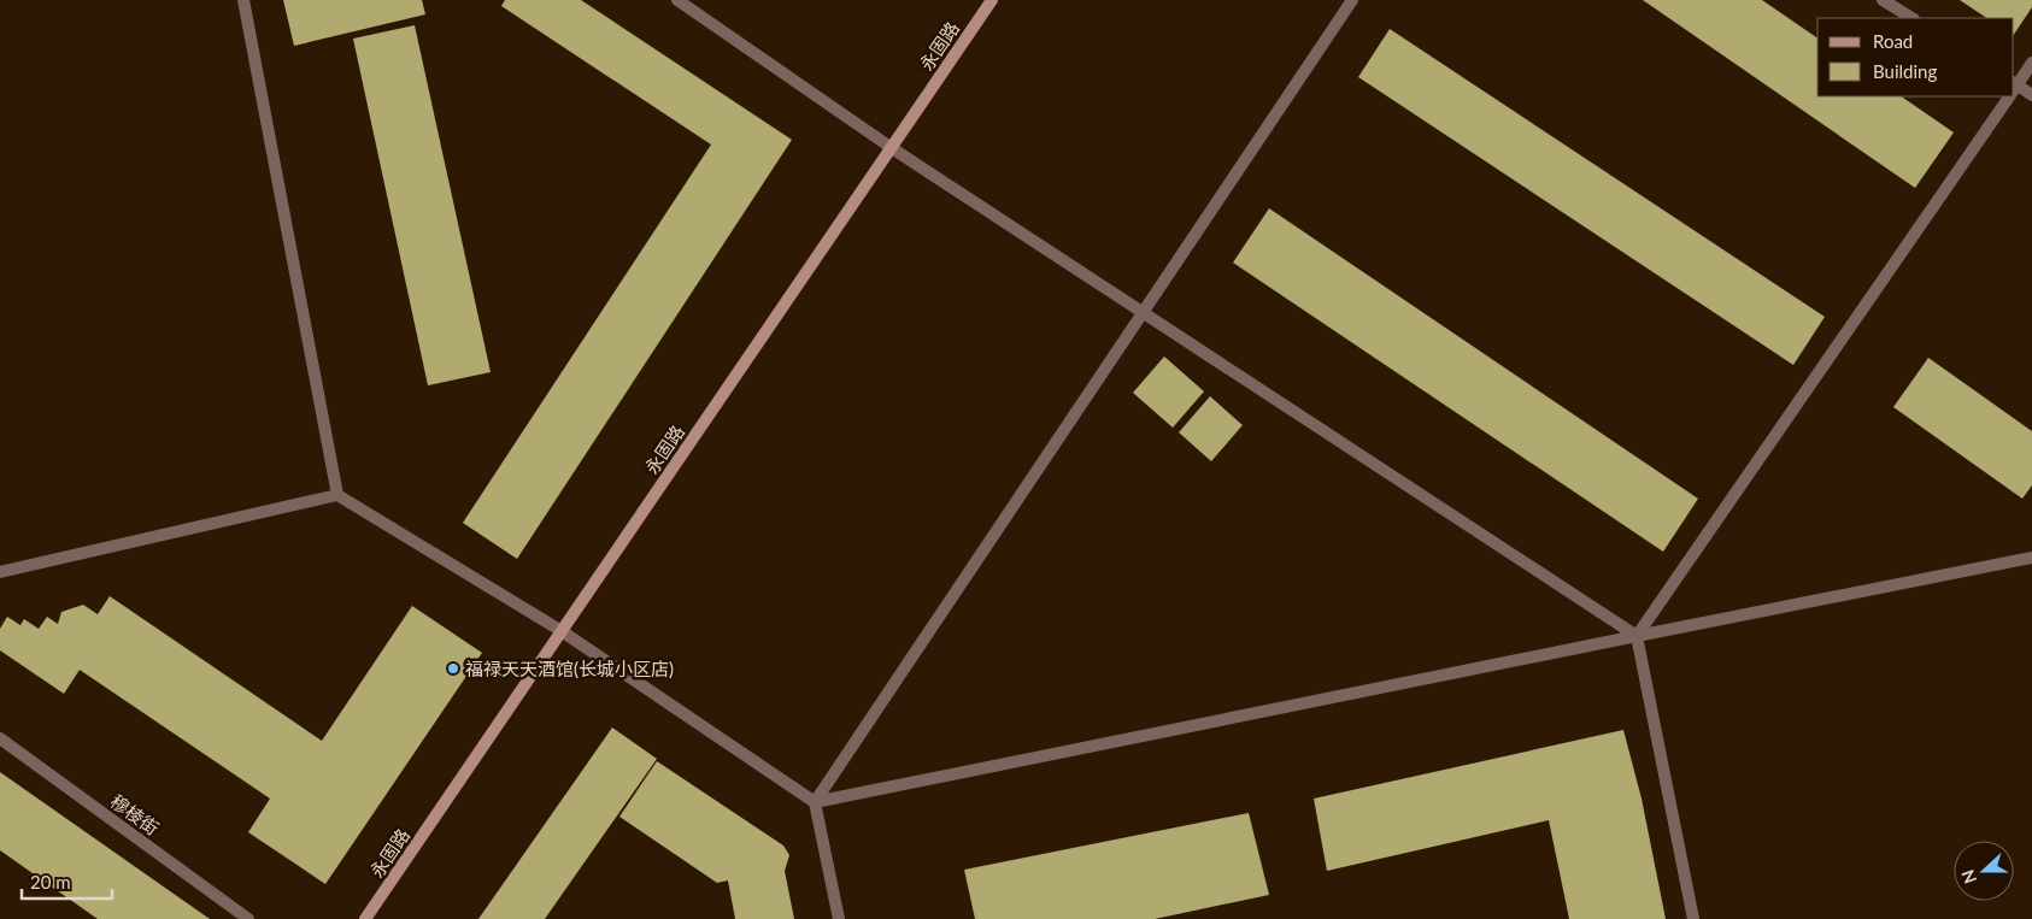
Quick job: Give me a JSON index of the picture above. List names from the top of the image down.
{
  "streets": {
    "street": ["永固路", "穆棱街"]
  },
  "places": ["福禄天天酒馆(长城小区店)"],
  "legend": ["Road", "Building"],
  "scale_bar": "20 m",
  "north": "left"
}
